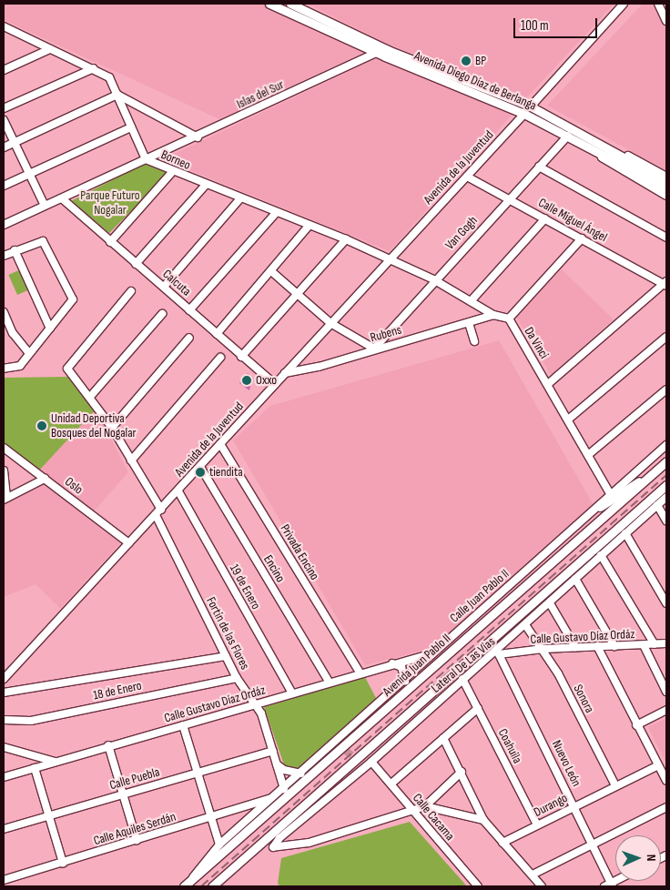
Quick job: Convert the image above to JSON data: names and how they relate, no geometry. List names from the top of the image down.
{
  "streets": {
    "main road": ["Avenida Diego Díaz de Berlanga", "Avenida Juan Pablo II"],
    "street": [
      "Islas del Sur",
      "Borneo",
      "Avenida de la Juventud",
      "Calle Miguel Ángel",
      "Van Gogh",
      "Calcuta",
      "Rubens",
      "Da Vinci",
      "Oslo",
      "Privada Encino",
      "Encino",
      "19 de Enero",
      "Calle Juan Pablo II",
      "Fortín de las Flores",
      "Calle Gustavo Díaz Ordáz",
      "Lateral De Las Vías",
      "18 de Enero",
      "Sonora",
      "Coahuila",
      "Nuevo León",
      "Calle Puebla",
      "Durango",
      "Calle Cacama",
      "Calle Aquiles Serdán"
    ]
  },
  "crossings": [
    ["Avenida Diego Díaz de Berlanga", "Islas del Sur"],
    ["Avenida Diego Díaz de Berlanga", "Avenida de la Juventud"],
    ["Avenida Diego Díaz de Berlanga", "Van Gogh"],
    ["Islas del Sur", "Borneo"],
    ["Islas del Sur", "Calcuta"],
    ["Borneo", "Avenida de la Juventud"],
    ["Borneo", "Da Vinci"],
    ["Avenida de la Juventud", "Calle Miguel Ángel"],
    ["Avenida de la Juventud", "Calcuta"],
    ["Avenida de la Juventud", "Rubens"],
    ["Avenida de la Juventud", "Da Vinci"],
    ["Avenida de la Juventud", "Oslo"],
    ["Avenida de la Juventud", "Privada Encino"],
    ["Avenida de la Juventud", "Encino"],
    ["Avenida de la Juventud", "19 de Enero"],
    ["Avenida de la Juventud", "Fortín de las Flores"],
    ["Calle Miguel Ángel", "Van Gogh"],
    ["Van Gogh", "Rubens"],
    ["Van Gogh", "Da Vinci"],
    ["Rubens", "Da Vinci"],
    ["Da Vinci", "Calle Juan Pablo II"],
    ["Privada Encino", "Calle Gustavo Díaz Ordáz"],
    ["Encino", "Calle Gustavo Díaz Ordáz"],
    ["19 de Enero", "Calle Gustavo Díaz Ordáz"],
    ["Calle Juan Pablo II", "Fortín de las Flores"],
    ["Calle Juan Pablo II", "Calle Gustavo Díaz Ordáz"],
    ["Calle Juan Pablo II", "Avenida Juan Pablo II"],
    ["Calle Juan Pablo II", "Calle Aquiles Serdán"],
    ["Fortín de las Flores", "Calle Gustavo Díaz Ordáz"],
    ["Fortín de las Flores", "18 de Enero"],
    ["Fortín de las Flores", "Calle Puebla"],
    ["Calle Gustavo Díaz Ordáz", "Lateral De Las Vías"],
    ["Calle Gustavo Díaz Ordáz", "Sonora"],
    ["Calle Gustavo Díaz Ordáz", "Nuevo León"],
    ["Lateral De Las Vías", "Sonora"],
    ["Lateral De Las Vías", "Coahuila"],
    ["Lateral De Las Vías", "Nuevo León"],
    ["Lateral De Las Vías", "Calle Cacama"],
    ["Sonora", "Durango"],
    ["Coahuila", "Durango"],
    ["Nuevo León", "Durango"]
  ],
  "parks": ["Parque Futuro Nogalar"],
  "places": [
    "BP",
    "Oxxo",
    "Unidad Deportiva Bosques del Nogalar",
    "tiendita"
  ],
  "scale_bar": "100 m",
  "north": "right"
}
